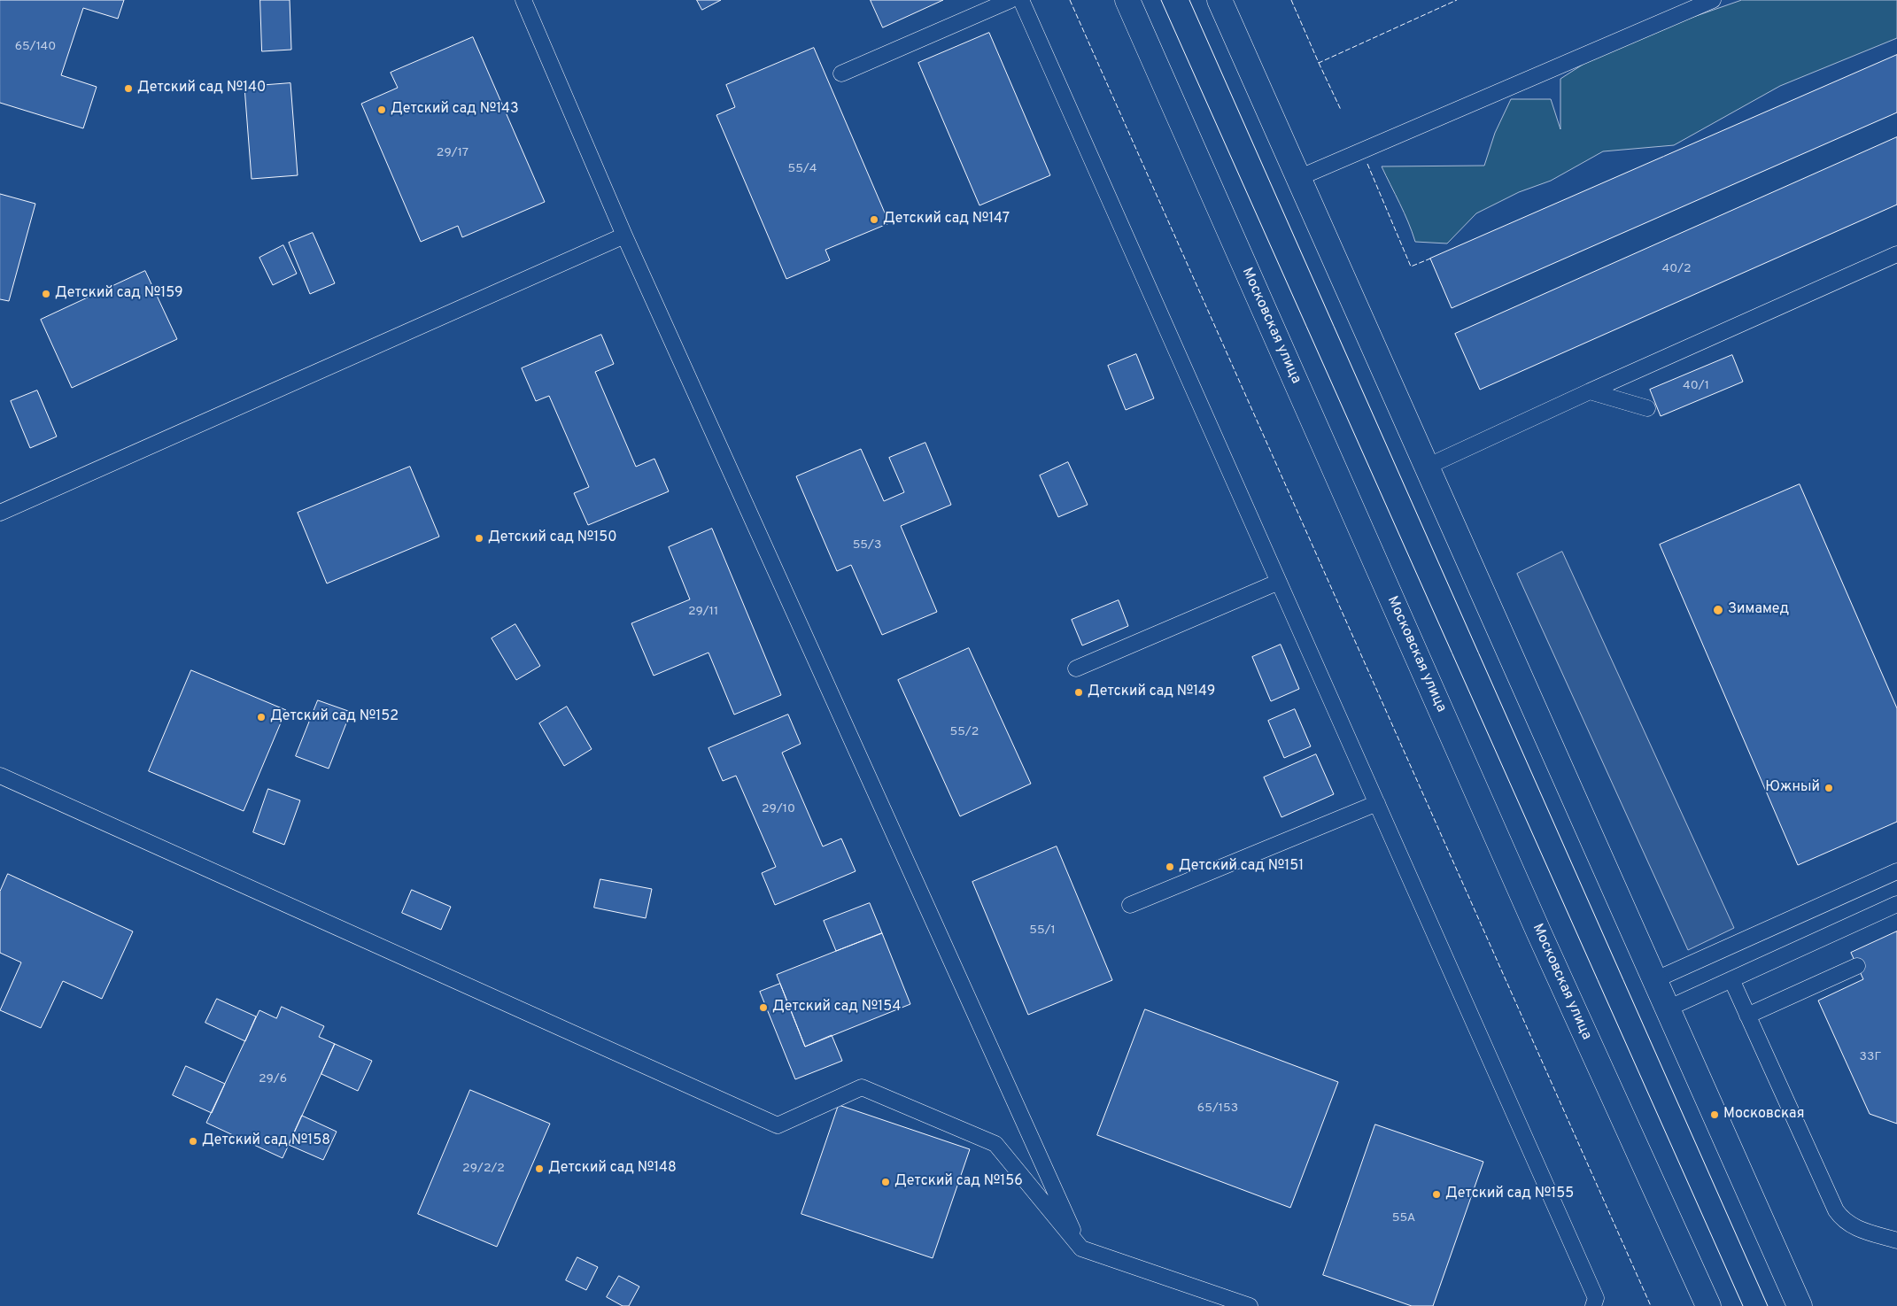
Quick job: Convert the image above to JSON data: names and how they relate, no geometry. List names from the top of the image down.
{
  "streets": {
    "street": ["Московская улица"]
  },
  "places": [
    "Детский сад №140",
    "Детский сад №143",
    "Детский сад №147",
    "Детский сад №159",
    "Детский сад №150",
    "Зимамед",
    "Детский сад №149",
    "Детский сад №152",
    "Южный",
    "Детский сад №151",
    "Детский сад №154",
    "Московская",
    "Детский сад №158",
    "Детский сад №148",
    "Детский сад №156",
    "Детский сад №155"
  ],
  "house_numbers": [
    "65/140",
    "29/17",
    "55/4",
    "40/2",
    "40/1",
    "55/3",
    "29/11",
    "55/2",
    "29/10",
    "55/1",
    "33Г",
    "29/6",
    "65/153",
    "29/2/2",
    "55А"
  ]
}
